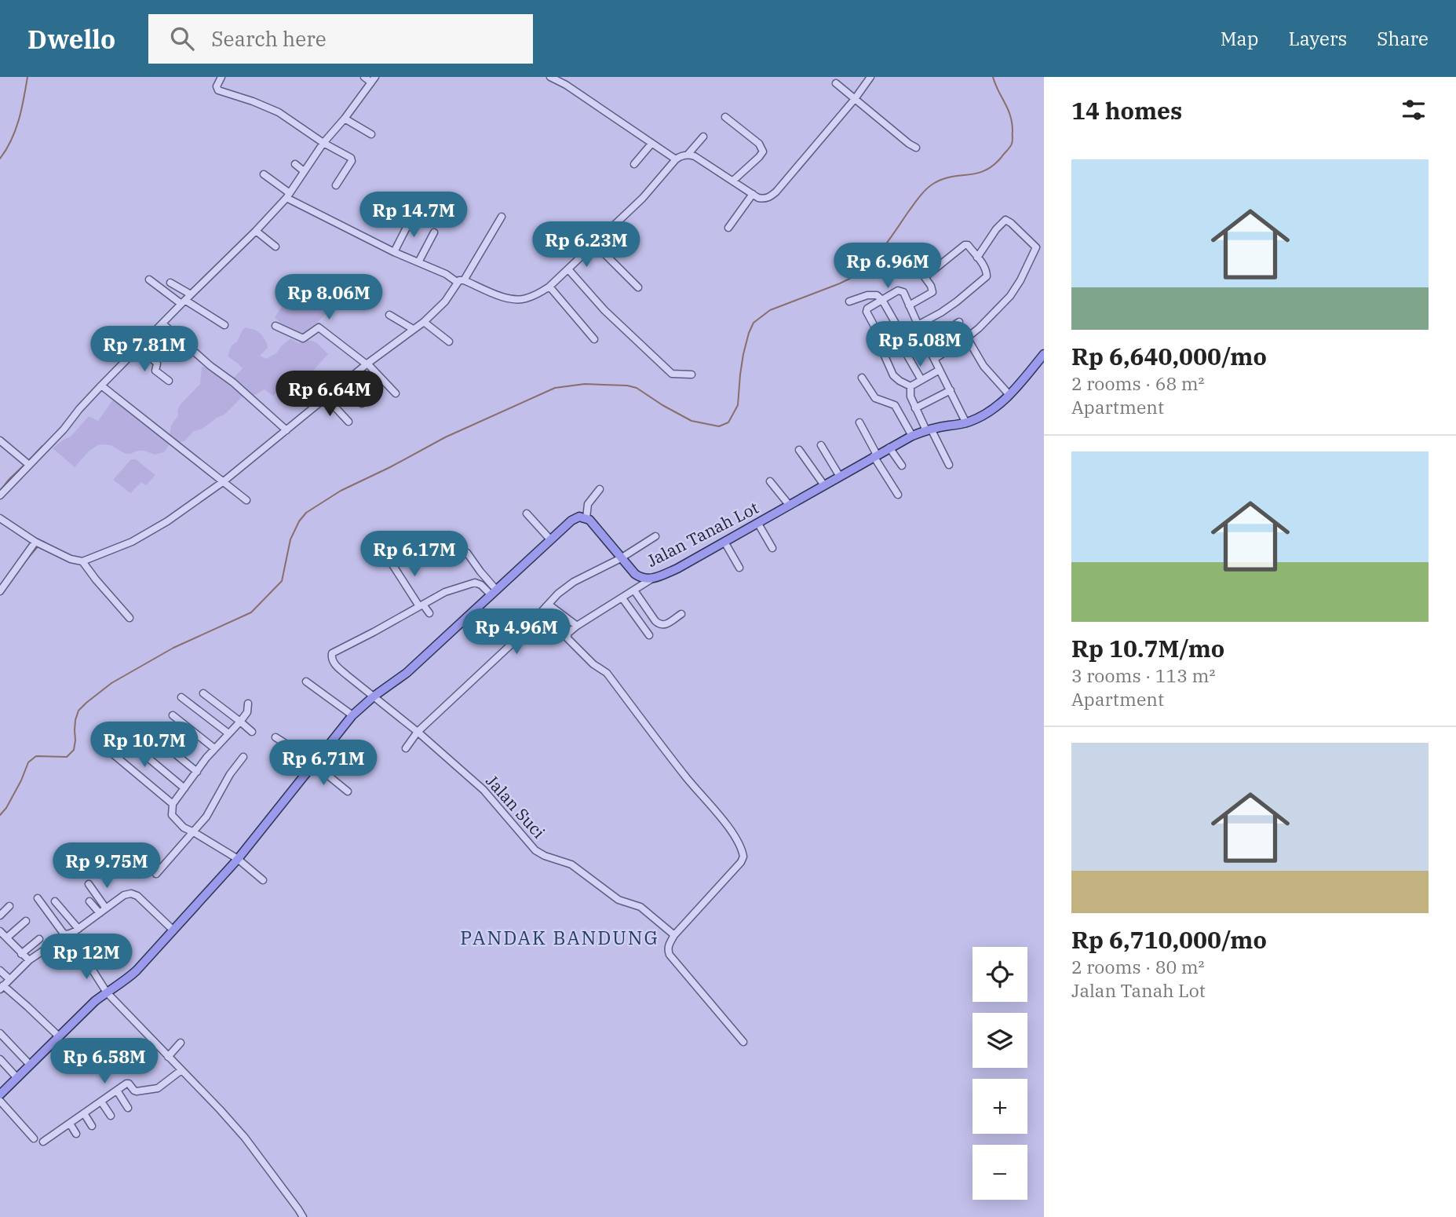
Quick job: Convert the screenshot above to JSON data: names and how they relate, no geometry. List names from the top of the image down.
{
  "streets": {
    "main road": ["Jalan Tanah Lot"],
    "street": ["Jalan Suci"]
  },
  "districts": ["PANDAK BANDUNG"],
  "page": {
    "header": "Dwello",
    "search": "Search here",
    "nav": ["Map", "Layers", "Share"],
    "heading": "14 homes",
    "list": [
      {
        "name": "Rp 6,640,000/mo",
        "note": "2 rooms · 68 m² · Apartment"
      },
      {
        "name": "Rp 10.7M/mo",
        "note": "3 rooms · 113 m² · Apartment"
      },
      {
        "name": "Rp 6,710,000/mo",
        "note": "2 rooms · 80 m² · Jalan Tanah Lot"
      }
    ],
    "price": [
      "Rp 14.7M",
      "Rp 6.23M",
      "Rp 6.96M",
      "Rp 8.06M",
      "Rp 5.08M",
      "Rp 7.81M",
      "Rp 6.64M",
      "Rp 6.17M",
      "Rp 4.96M",
      "Rp 10.7M",
      "Rp 6.71M",
      "Rp 9.75M",
      "Rp 12M",
      "Rp 6.58M"
    ],
    "map_buttons": ["+", "−"]
  }
}
